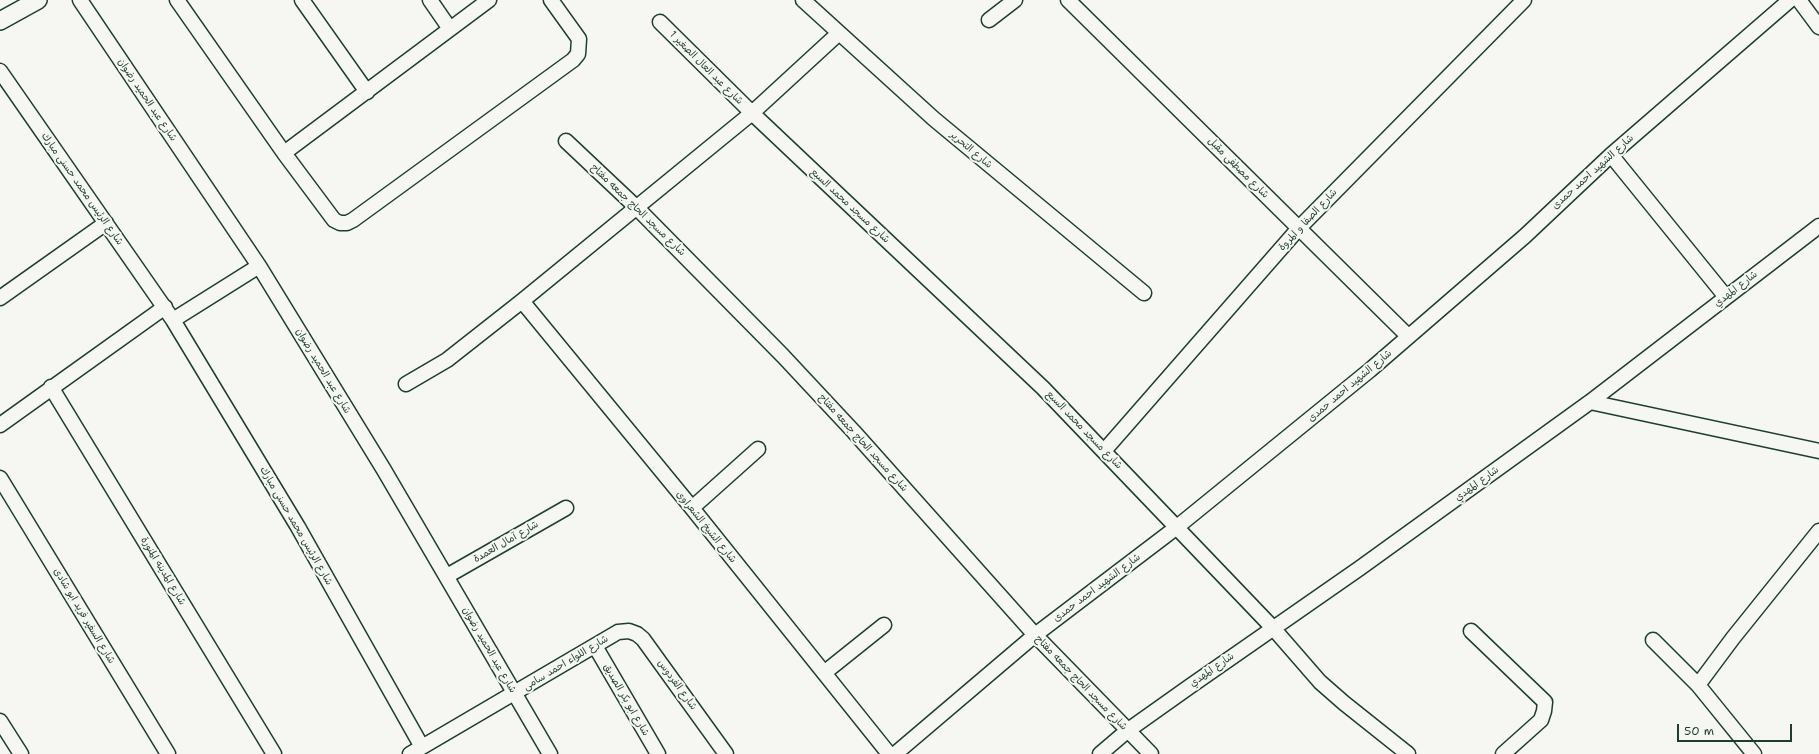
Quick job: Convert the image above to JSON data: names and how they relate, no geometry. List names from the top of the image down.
{
  "streets": {
    "street": [
      "شارع عبد العال الصغير 1",
      "شارع عبد الحميد رضوان",
      "شارع التحرير",
      "شارع مصطفى مقبل",
      "شارع الشهيد احمد حمدى",
      "شارع الرئيس محمد حسنى مبارك",
      "شارع مسجد محمد السبع",
      "شارع مسجد الحاج جمعه مفتاح",
      "شارع الصفا و المروة",
      "شارع المهدي",
      "شارع الشيخ الشعراوى",
      "شارع آمال العمدة",
      "شارع المدينه المنورة",
      "شارع السفير فريد ابو شادى",
      "شارع اللواء احمد سامى",
      "شارع الفردوس",
      "شارع ابو بكر الصديق"
    ]
  },
  "crossings": [
    ["شارع عبد العال الصغير 1", "شارع مسجد محمد السبع"],
    ["شارع عبد الحميد رضوان", "شارع آمال العمدة"],
    ["شارع عبد الحميد رضوان", "شارع اللواء احمد سامى"],
    ["شارع مصطفى مقبل", "شارع الشهيد احمد حمدى"],
    ["شارع مصطفى مقبل", "شارع الصفا و المروة"],
    ["شارع الشهيد احمد حمدى", "شارع مسجد محمد السبع"],
    ["شارع الشهيد احمد حمدى", "شارع مسجد الحاج جمعه مفتاح"],
    ["شارع الرئيس محمد حسنى مبارك", "شارع اللواء احمد سامى"],
    ["شارع مسجد محمد السبع", "شارع الصفا و المروة"],
    ["شارع مسجد محمد السبع", "شارع المهدي"],
    ["شارع مسجد الحاج جمعه مفتاح", "شارع المهدي"],
    ["شارع اللواء احمد سامى", "شارع الفردوس"],
    ["شارع اللواء احمد سامى", "شارع ابو بكر الصديق"]
  ],
  "scale_bar": "50 m"
}
